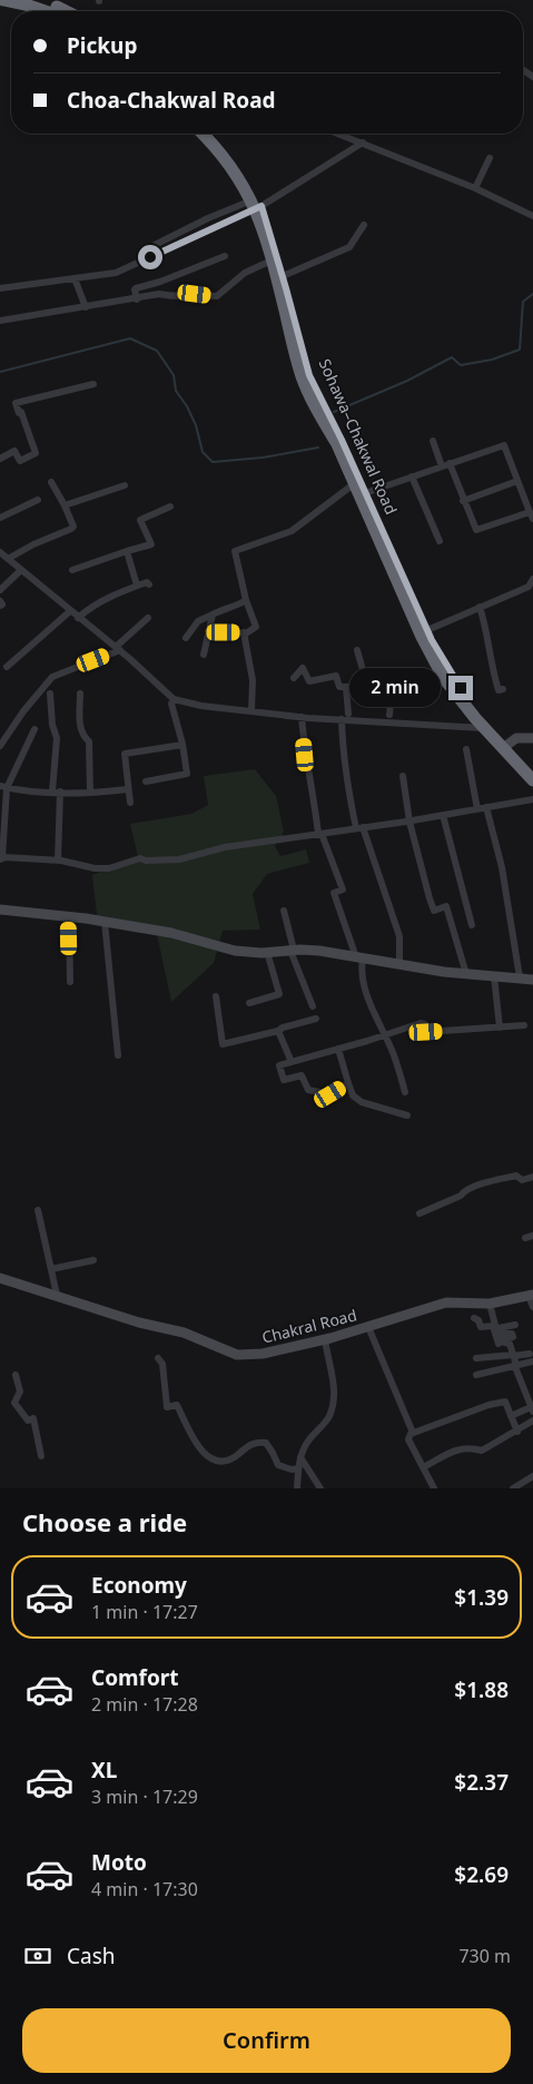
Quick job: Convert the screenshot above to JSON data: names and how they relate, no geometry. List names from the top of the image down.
{
  "streets": {
    "highway": ["Sohawa–Chakwal Road"],
    "street": ["Chakral Road"]
  },
  "page": {
    "banner": ["Pickup", "Choa-Chakwal Road"],
    "bubble": "2 min",
    "heading": "Choose a ride",
    "list": [
      {
        "name": "Economy",
        "note": "1 min · 17:27",
        "value": "$1.39"
      },
      {
        "name": "Comfort",
        "note": "2 min · 17:28",
        "value": "$1.88"
      },
      {
        "name": "XL",
        "note": "3 min · 17:29",
        "value": "$2.37"
      },
      {
        "name": "Moto",
        "note": "4 min · 17:30",
        "value": "$2.69"
      }
    ],
    "pay": ["Cash", "730 m"],
    "buttons": "Confirm"
  }
}
